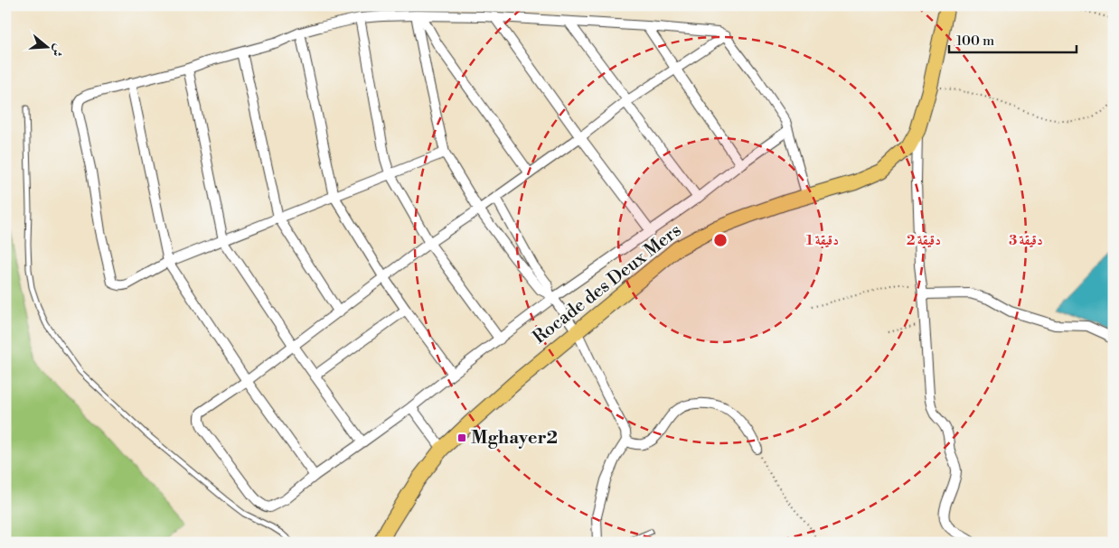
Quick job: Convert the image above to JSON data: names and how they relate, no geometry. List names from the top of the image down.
{
  "streets": {
    "highway": ["Rocade des Deux Mers"]
  },
  "places": {
    "transit": ["Mghayer2"]
  },
  "scale_bar": "100 m",
  "north": "right",
  "rings": ["1 دقيقة", "2 دقيقة", "3 دقيقة"]
}
